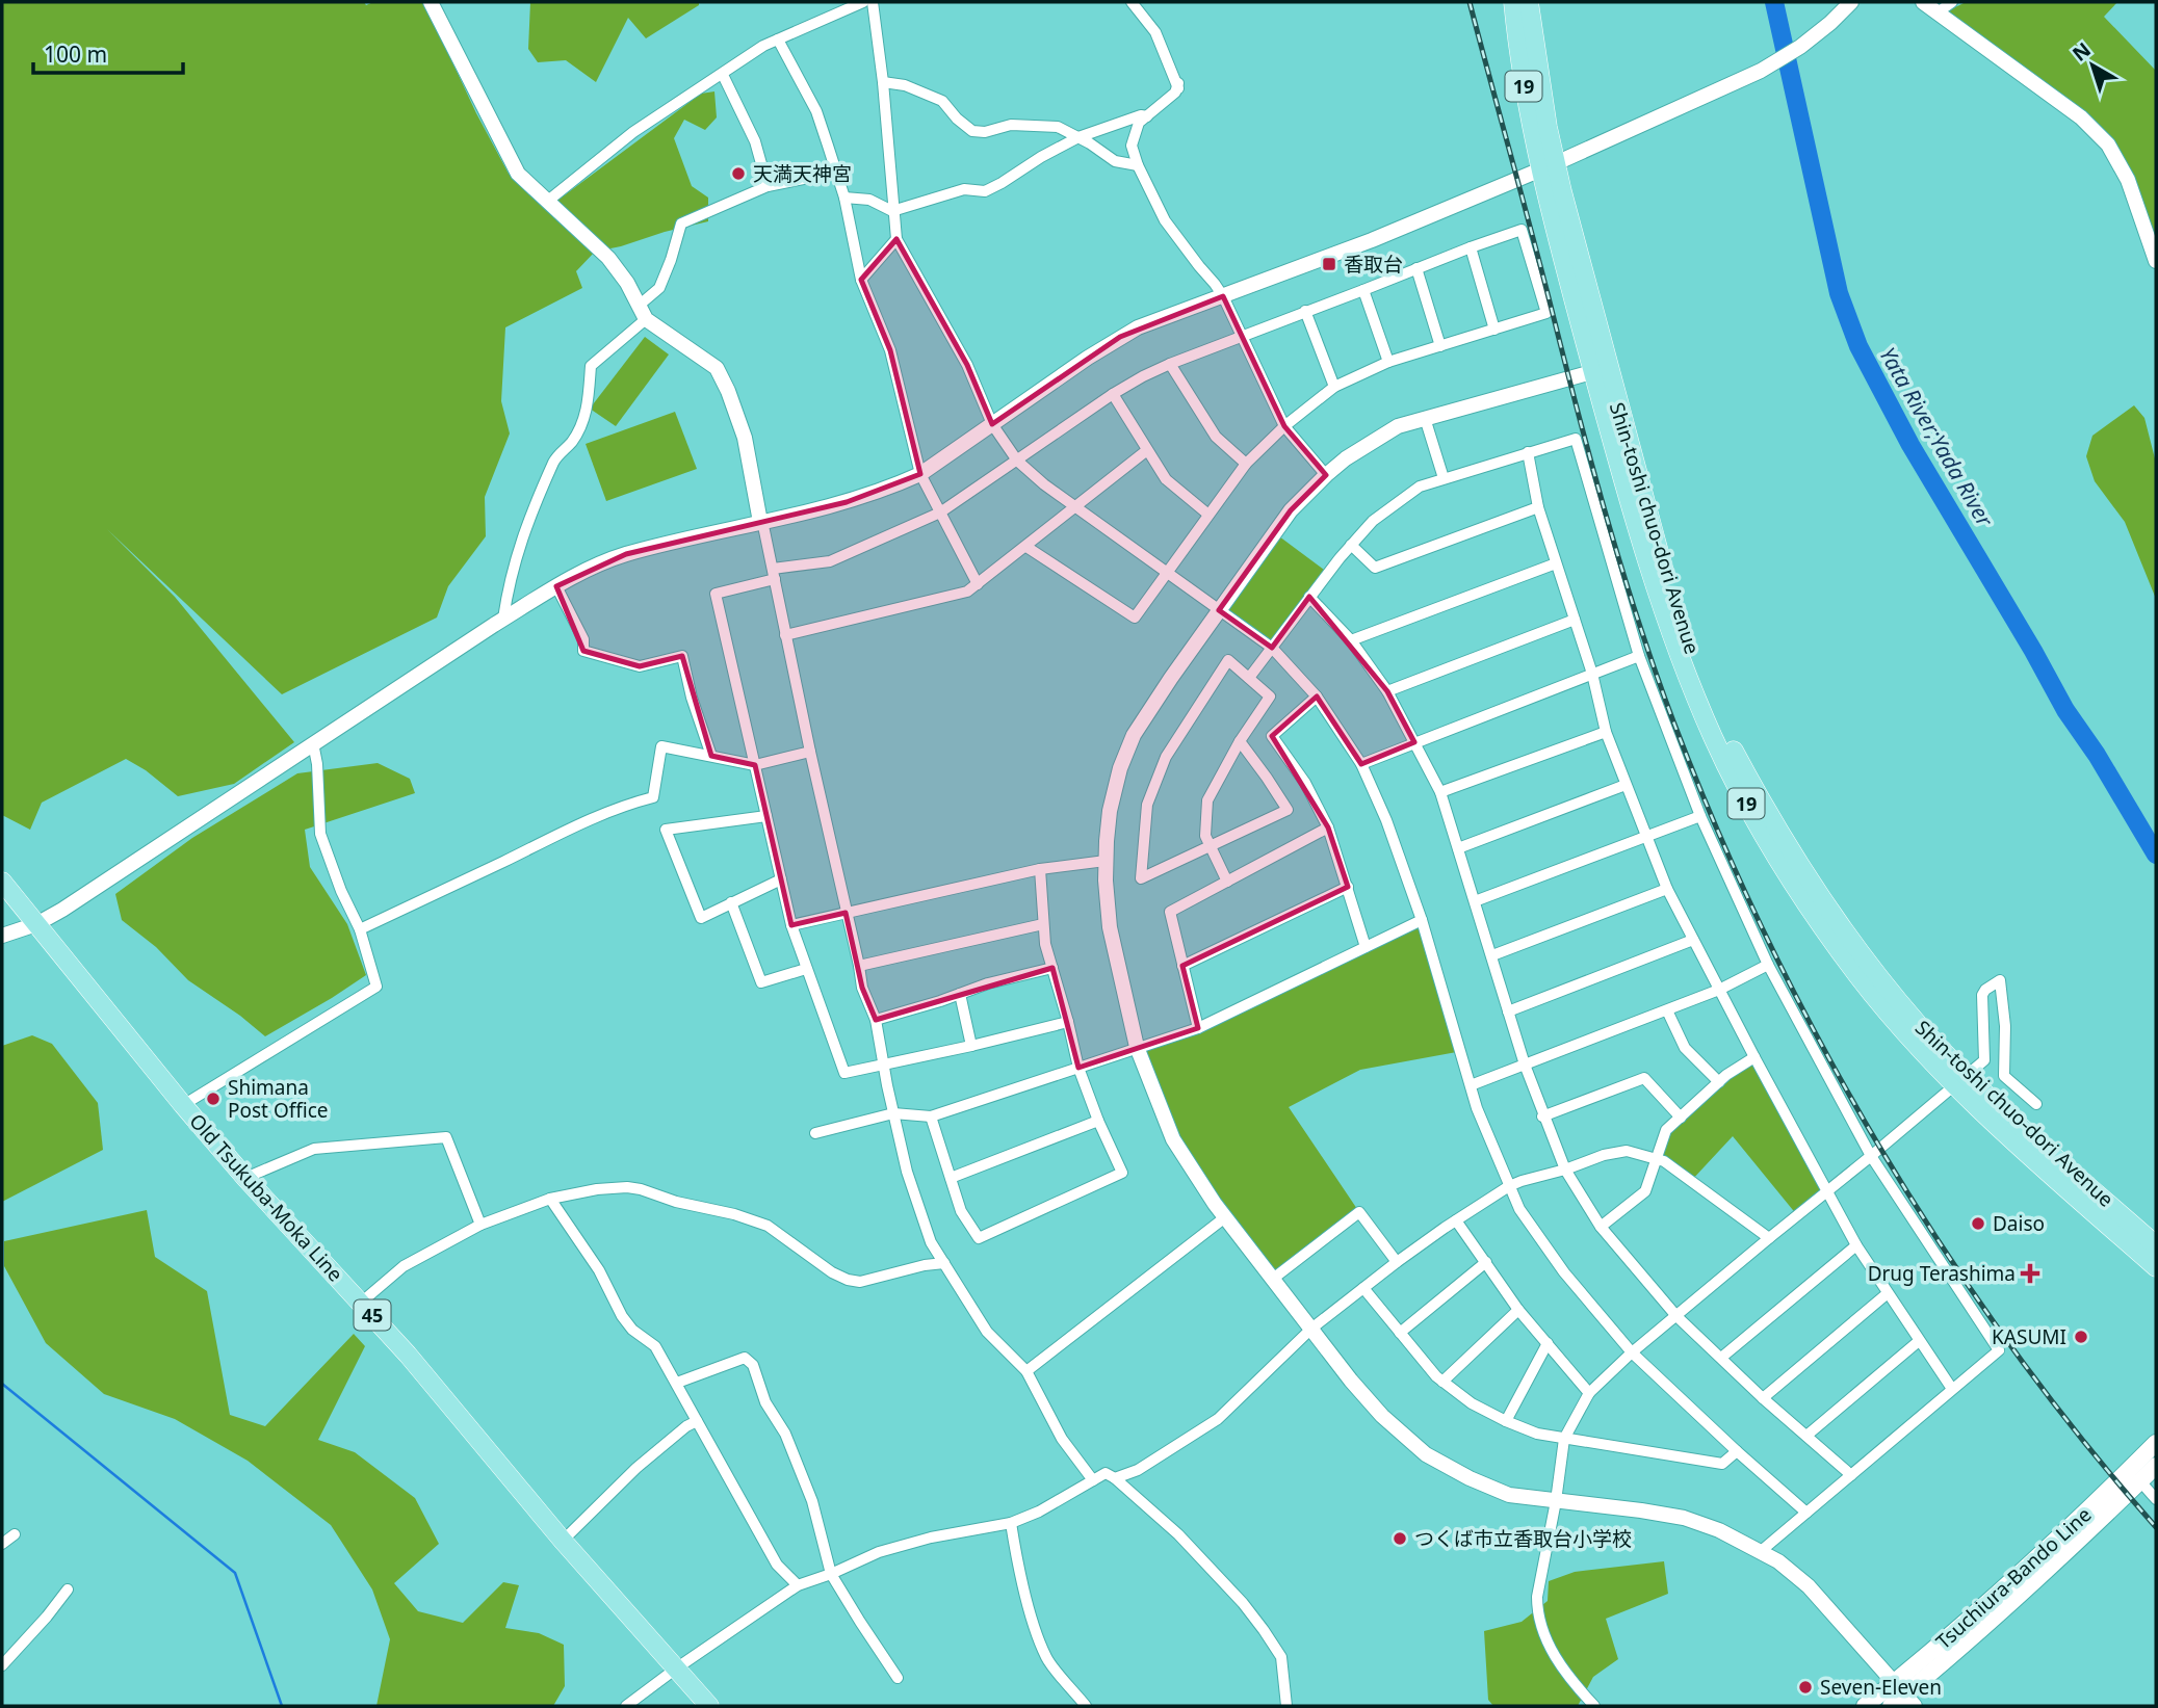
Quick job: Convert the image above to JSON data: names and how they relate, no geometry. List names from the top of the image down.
{
  "streets": {
    "main road": [
      "19",
      "Shin-toshi chuo-dori Avenue",
      "Old Tsukuba-Moka Line",
      "45",
      "Tsuchiura-Bando Line"
    ]
  },
  "crossings": [
    ["19", "Shin-toshi chuo-dori Avenue"]
  ],
  "water": ["Yata River;Yada River"],
  "places": {
    "other": [
      "天満天神宮",
      "Shimana Post Office",
      "Daiso",
      "KASUMI",
      "つくば市立香取台小学校",
      "Seven-Eleven"
    ],
    "transit": ["香取台"],
    "health": ["Drug Terashima"]
  },
  "scale_bar": "100 m",
  "north": "top left"
}
